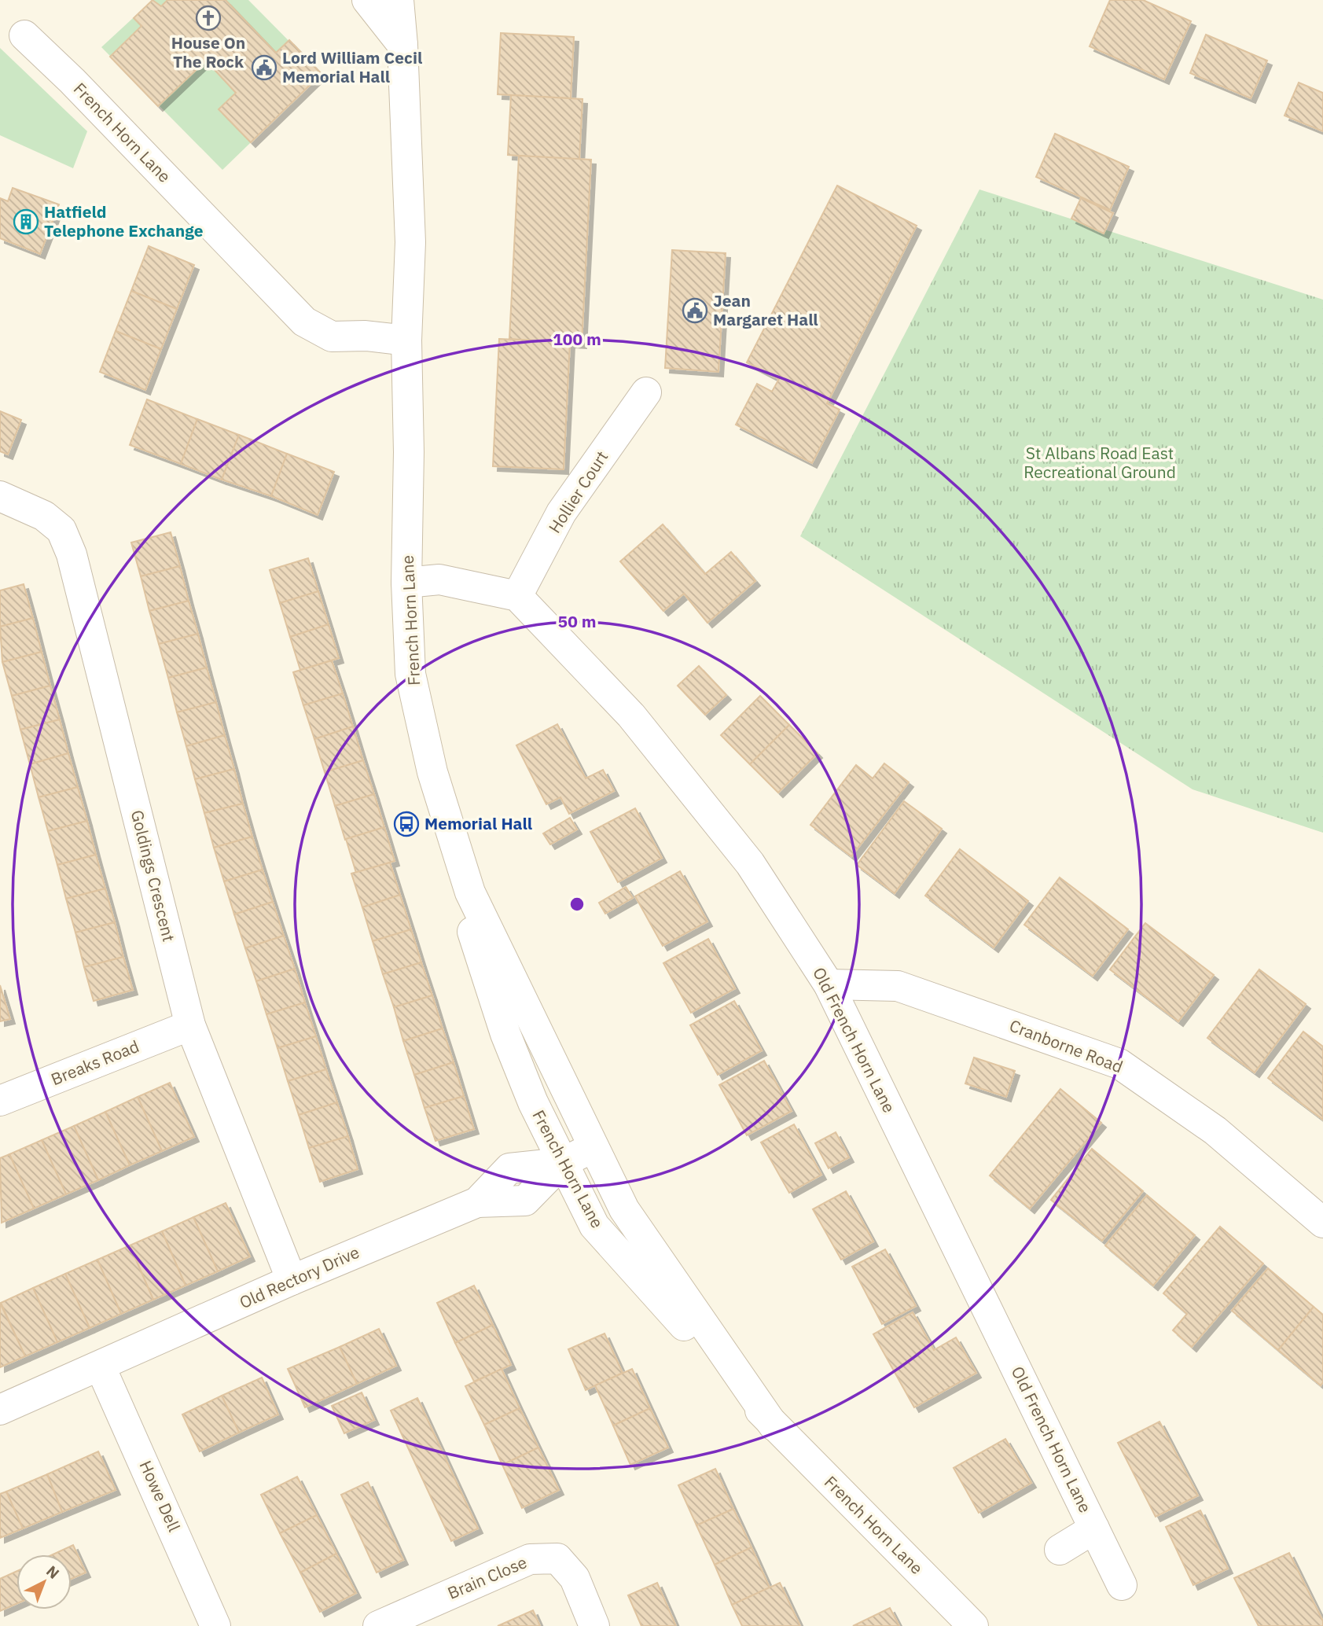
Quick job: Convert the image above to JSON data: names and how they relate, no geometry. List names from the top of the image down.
{
  "streets": {
    "street": [
      "French Horn Lane",
      "Hollier Court",
      "Goldings Crescent",
      "Old French Horn Lane",
      "Cranborne Road",
      "Breaks Road",
      "Old Rectory Drive",
      "Howe Dell",
      "Brain Close"
    ]
  },
  "crossings": [
    ["French Horn Lane", "Old Rectory Drive"],
    ["Hollier Court", "Old French Horn Lane"],
    ["Goldings Crescent", "Breaks Road"],
    ["Goldings Crescent", "Old Rectory Drive"],
    ["Old French Horn Lane", "Cranborne Road"],
    ["Old Rectory Drive", "Howe Dell"]
  ],
  "parks": ["St Albans Road East Recreational Ground"],
  "places": {
    "church": ["House On The Rock"],
    "public building": ["Lord William Cecil Memorial Hall", "Jean Margaret Hall"],
    "building": ["Hatfield Telephone Exchange"],
    "bus stop": ["Memorial Hall"]
  },
  "north": "top right",
  "rings": ["100 m", "50 m"]
}
